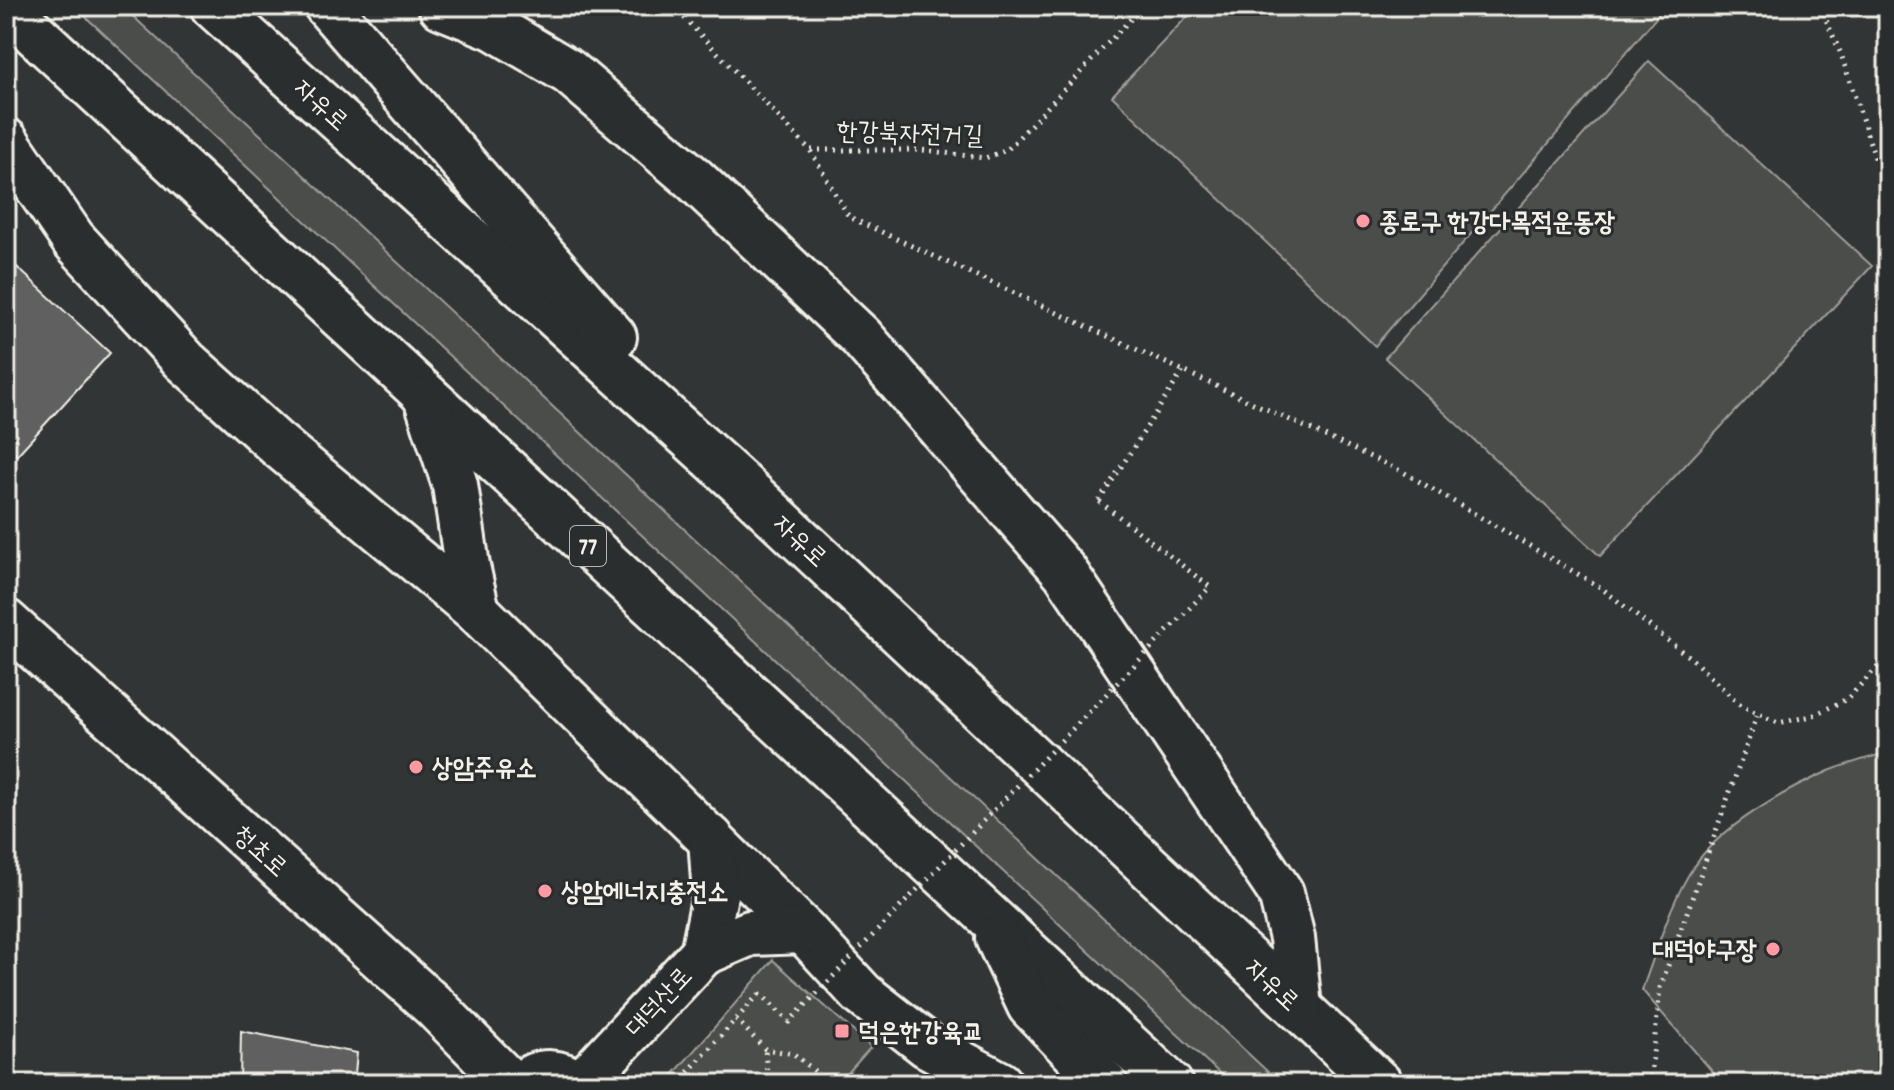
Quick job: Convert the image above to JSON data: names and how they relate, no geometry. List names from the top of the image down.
{
  "streets": {
    "main road": [
      "자유로",
      "77",
      "청초로",
      "대덕산로"
    ],
    "path": ["한강북자전거길"]
  },
  "places": {
    "other": [
      "종로구 한강다목적운동장",
      "상암주유소",
      "상암에너지충전소",
      "대덕야구장"
    ],
    "transit": ["덕은한강육교"]
  }
}
